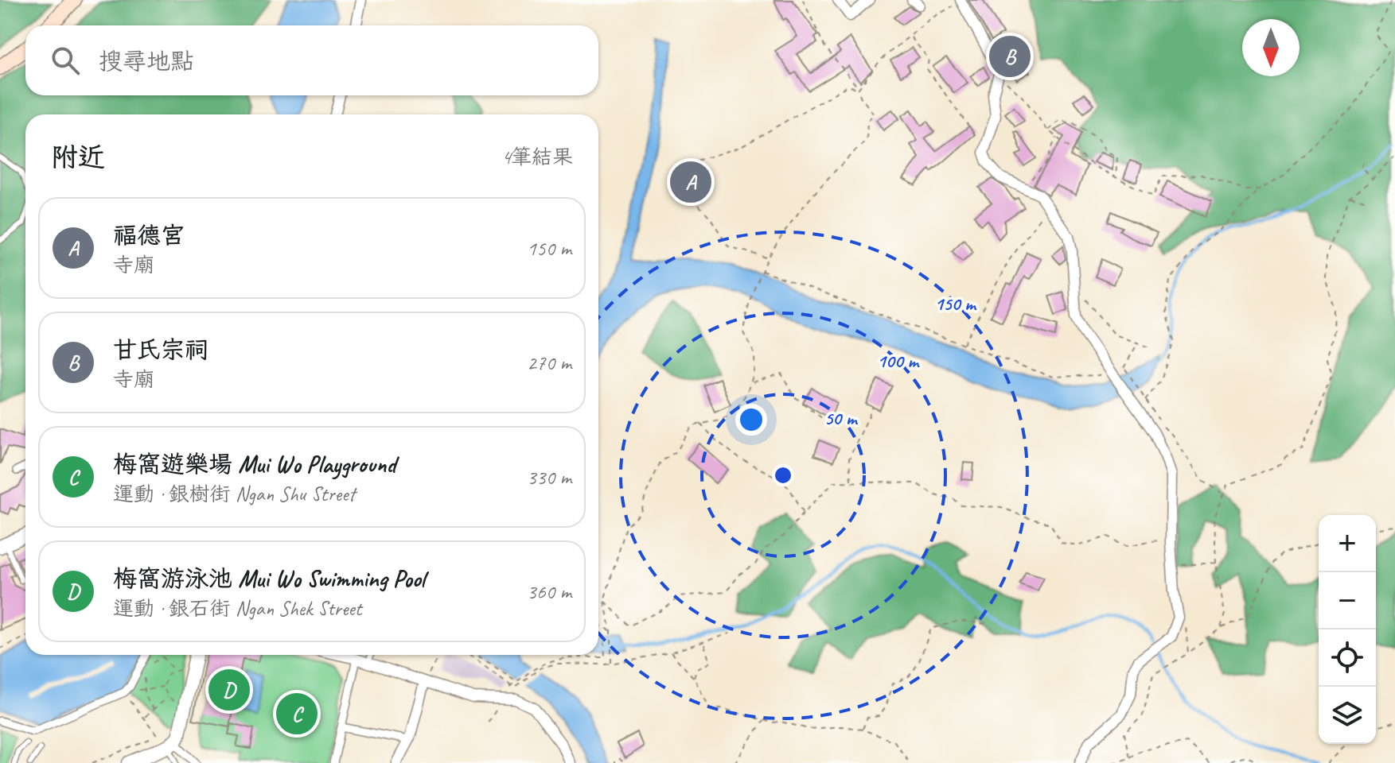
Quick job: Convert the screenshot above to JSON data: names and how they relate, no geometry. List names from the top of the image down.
{
  "north": "bottom",
  "page": {
    "search": "搜尋地點",
    "pins": [
      "B",
      "A",
      "D",
      "C"
    ],
    "heading": ["附近", "4筆結果"],
    "list": [
      {
        "mark": "A",
        "name": "福德宮",
        "note": "寺廟",
        "value": "150 m"
      },
      {
        "mark": "B",
        "name": "甘氏宗祠",
        "note": "寺廟",
        "value": "270 m"
      },
      {
        "mark": "C",
        "name": "梅窩遊樂場 Mui Wo Playground",
        "note": "運動 · 銀樹街 Ngan Shu Street",
        "value": "330 m"
      },
      {
        "mark": "D",
        "name": "梅窩游泳池 Mui Wo Swimming Pool",
        "note": "運動 · 銀石街 Ngan Shek Street",
        "value": "360 m"
      }
    ],
    "map_buttons": ["+", "−"]
  },
  "rings": ["150 m", "100 m", "50 m"]
}
